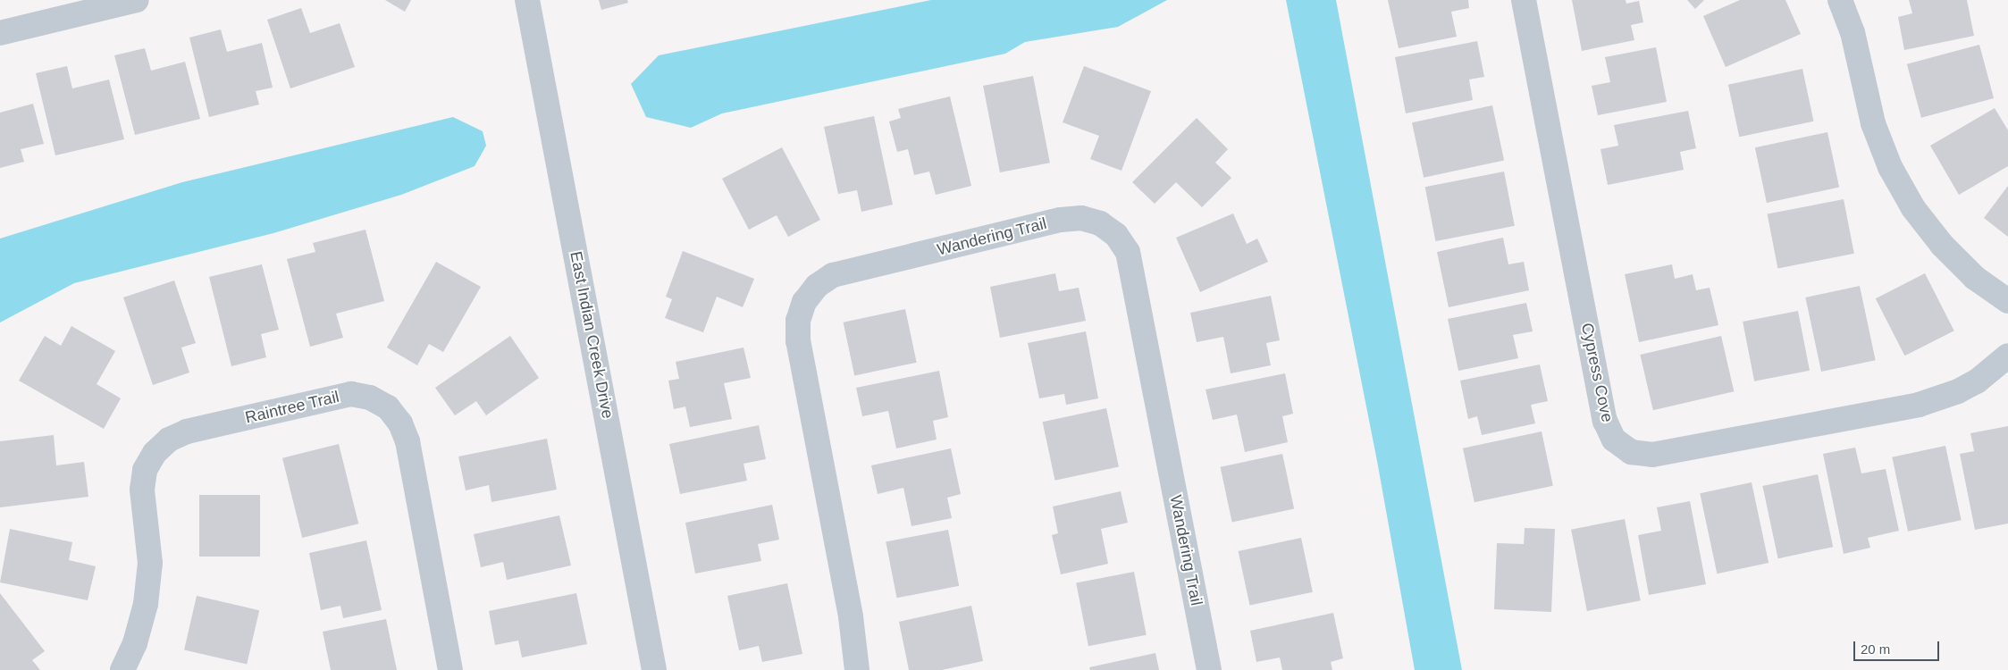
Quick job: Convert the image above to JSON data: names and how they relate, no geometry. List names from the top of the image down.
{
  "streets": {
    "street": [
      "Wandering Trail",
      "East Indian Creek Drive",
      "Cypress Cove",
      "Raintree Trail"
    ]
  },
  "scale_bar": "20 m"
}
